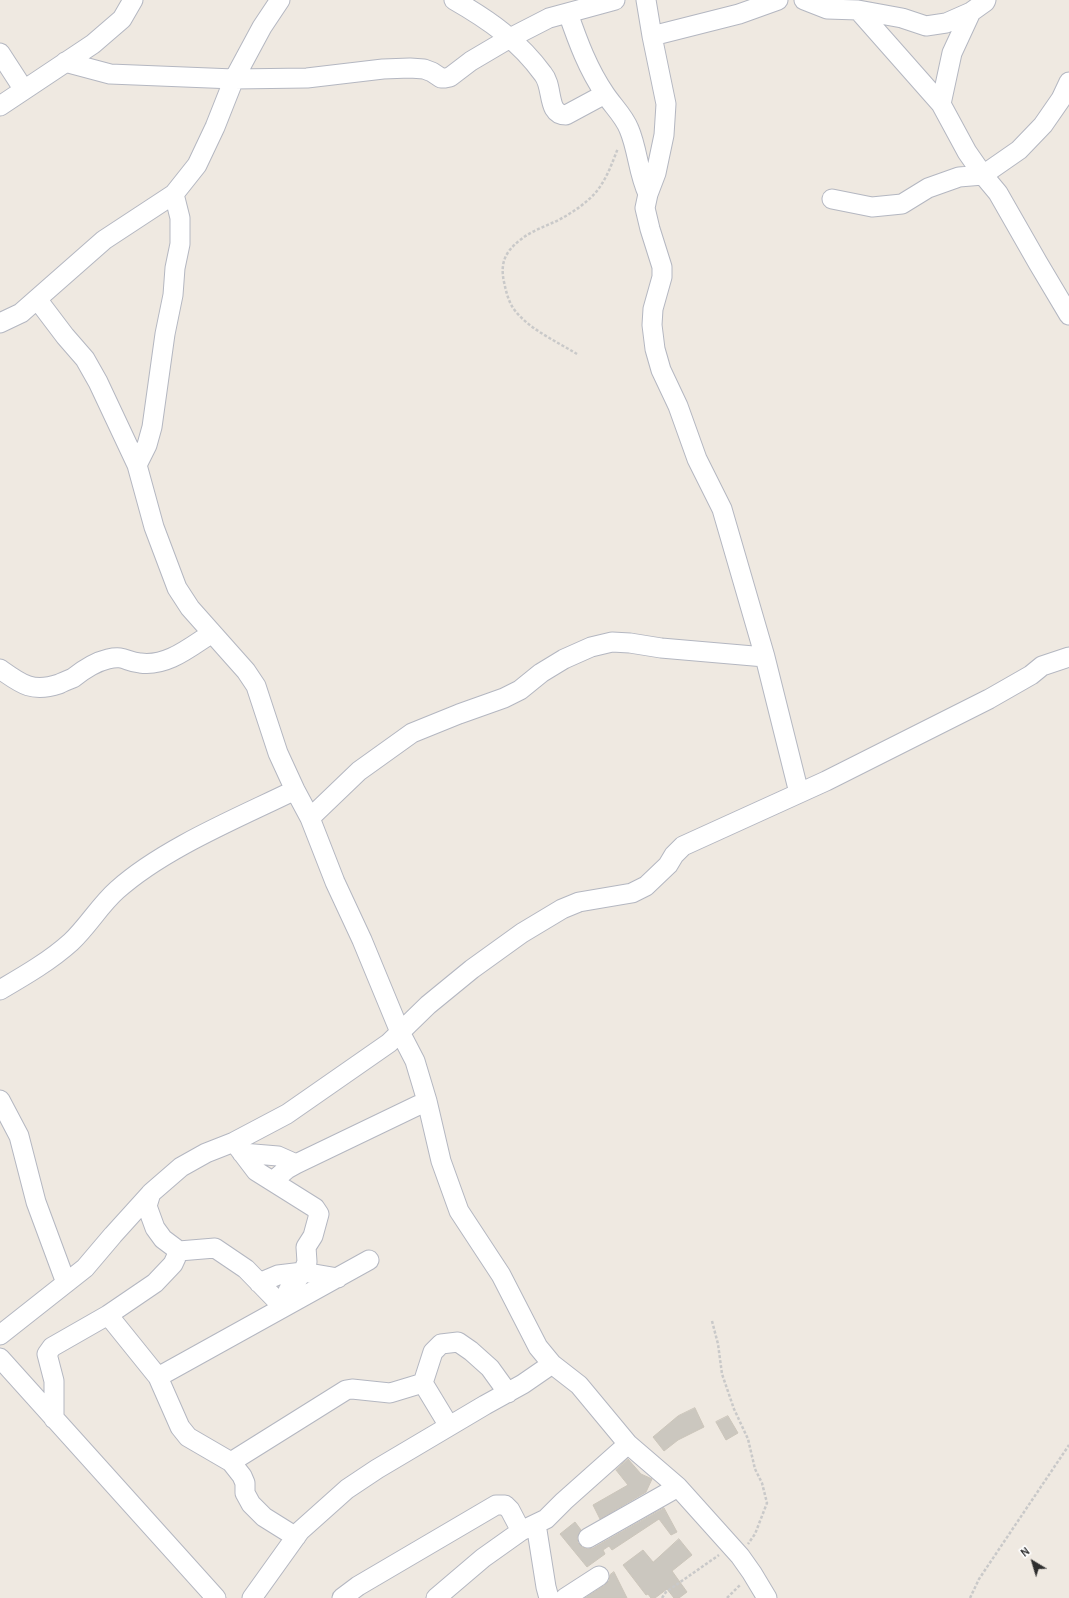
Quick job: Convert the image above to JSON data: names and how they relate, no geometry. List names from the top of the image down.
{
  "north": "top left"
}
